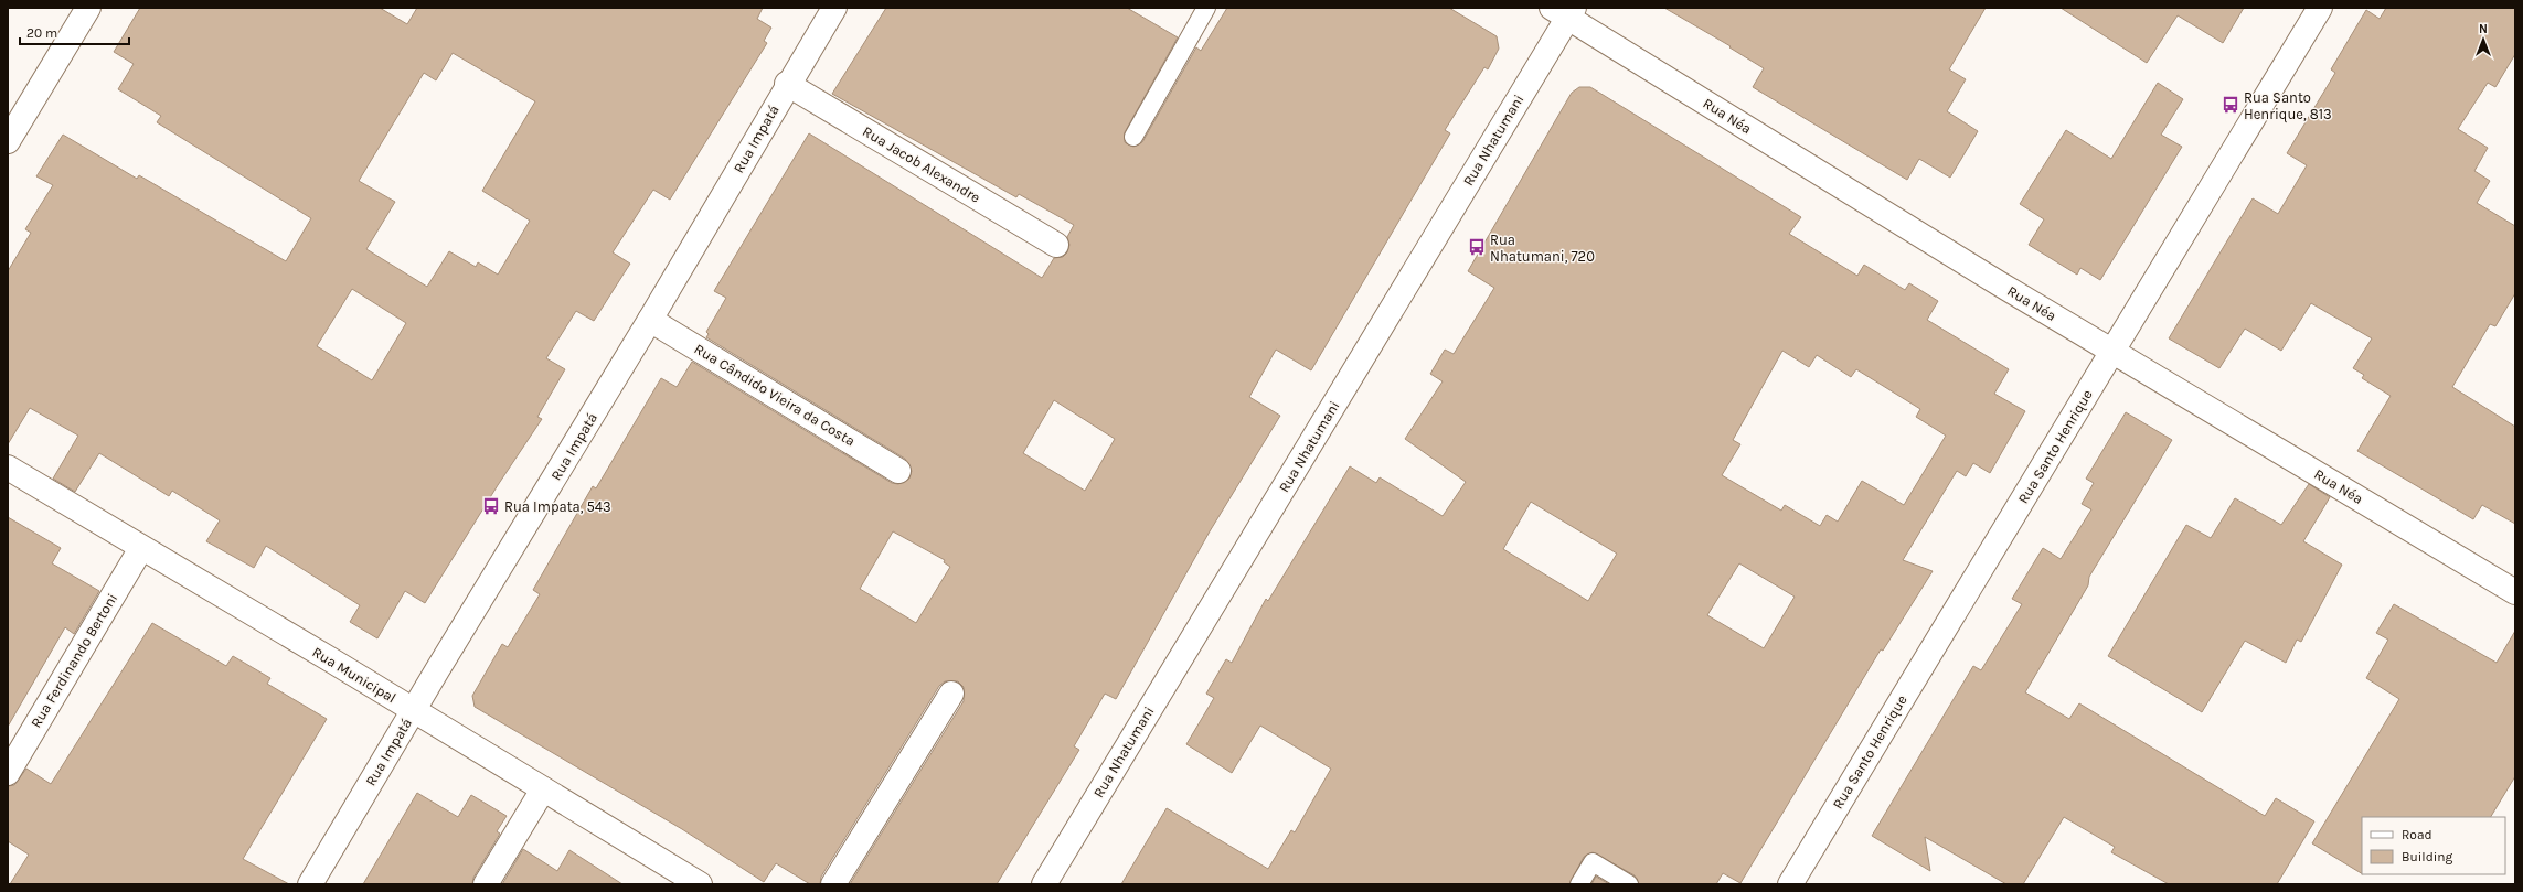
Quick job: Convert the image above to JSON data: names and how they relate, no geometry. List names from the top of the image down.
{
  "streets": {
    "street": [
      "Rua Néa",
      "Rua Impatá",
      "Rua Nhatumani",
      "Rua Jacob Alexandre",
      "Rua Cândido Vieira da Costa",
      "Rua Santo Henrique",
      "Rua Ferdinando Bertoni",
      "Rua Municipal"
    ]
  },
  "crossings": [
    ["Rua Néa", "Rua Nhatumani"],
    ["Rua Néa", "Rua Santo Henrique"],
    ["Rua Impatá", "Rua Jacob Alexandre"],
    ["Rua Impatá", "Rua Cândido Vieira da Costa"],
    ["Rua Impatá", "Rua Municipal"],
    ["Rua Ferdinando Bertoni", "Rua Municipal"]
  ],
  "places": {
    "bus stop": ["Rua Santo Henrique, 813", "Rua Nhatumani, 720", "Rua Impata, 543"]
  },
  "legend": ["Road", "Building"],
  "scale_bar": "20 m",
  "north": "top"
}
